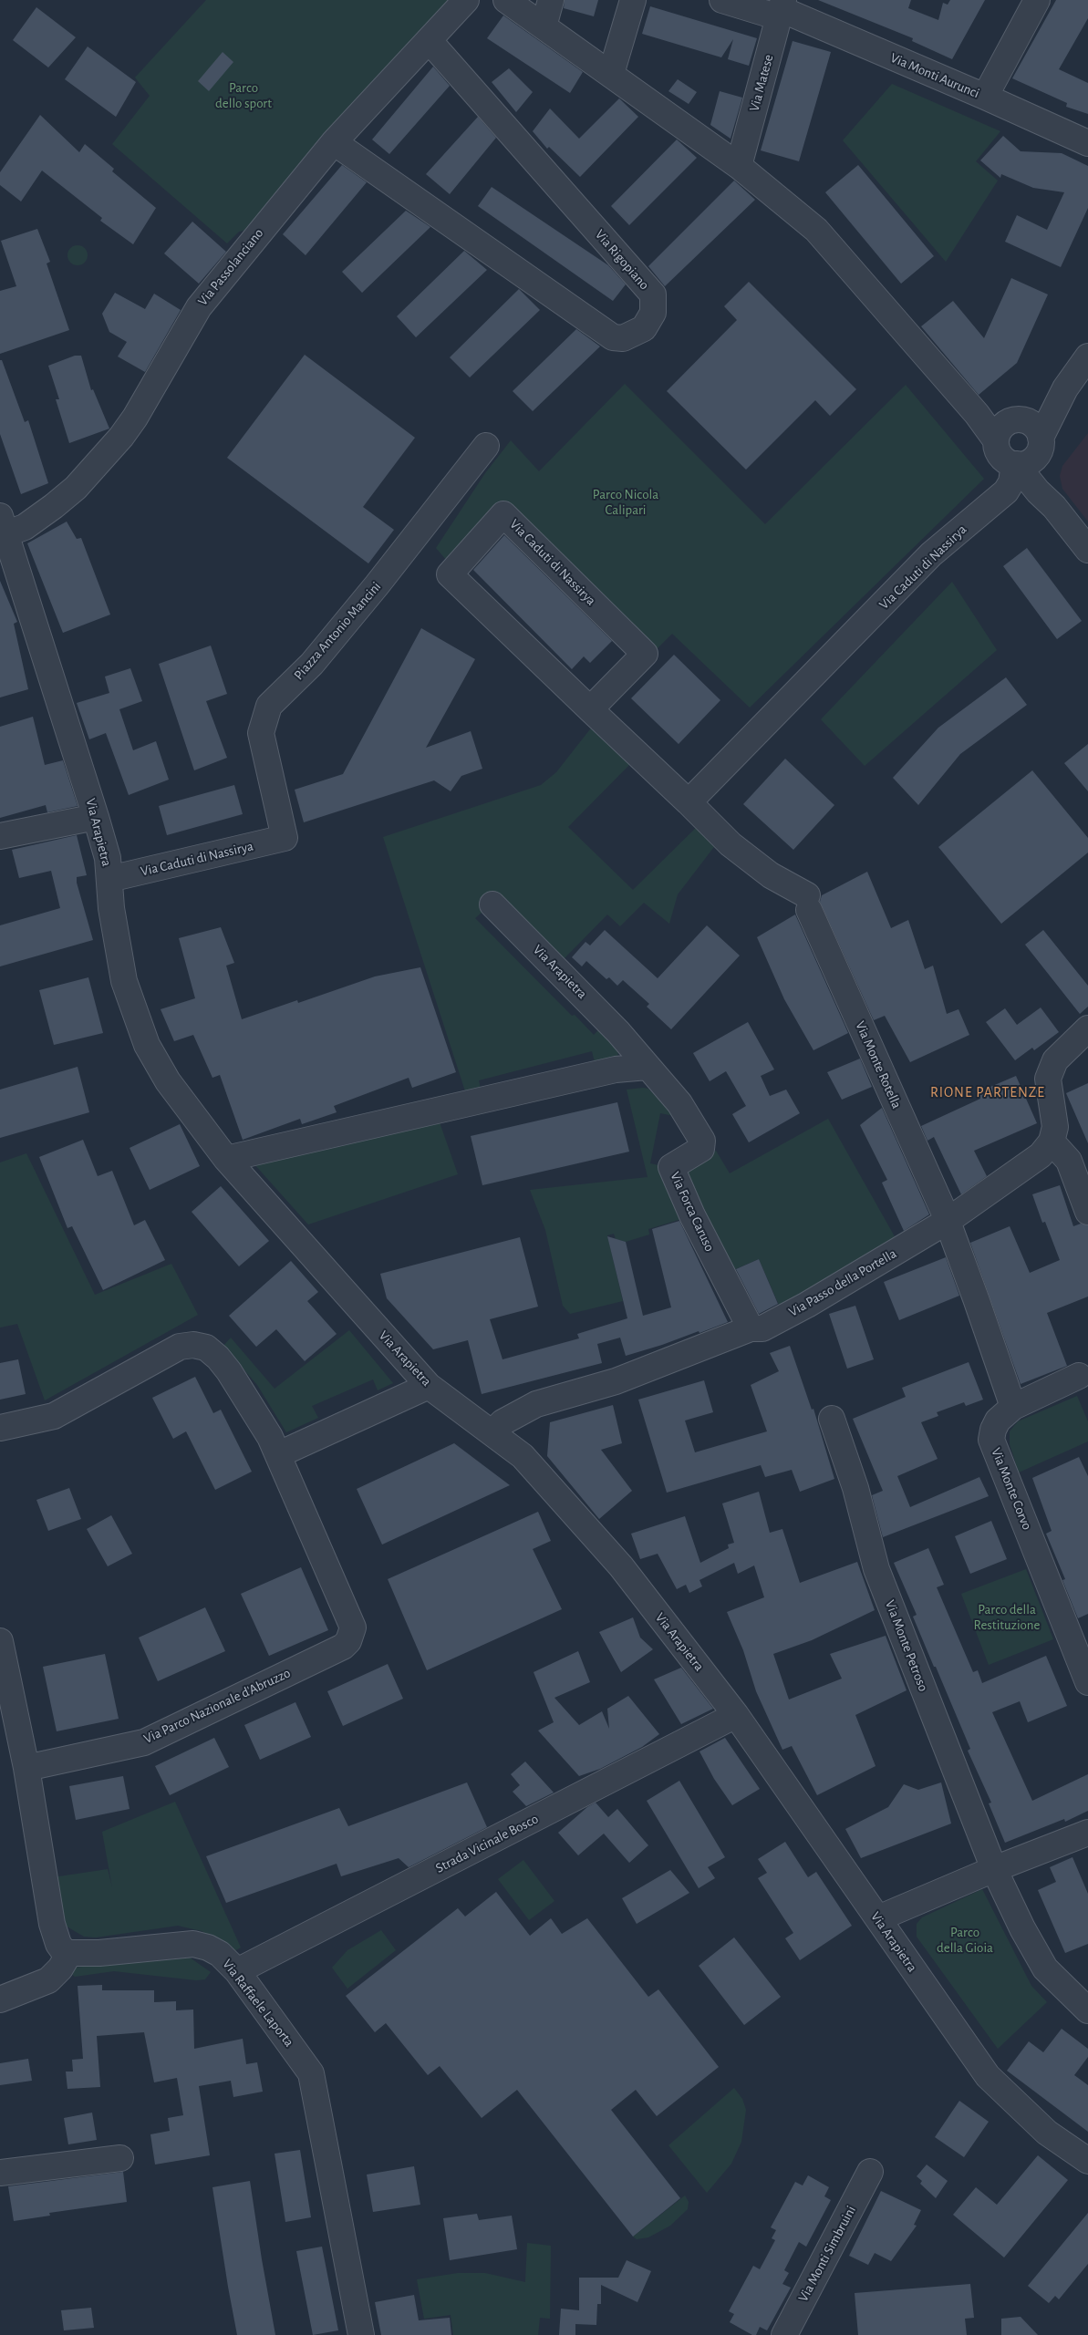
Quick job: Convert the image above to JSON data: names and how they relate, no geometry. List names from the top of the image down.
{
  "streets": {
    "street": [
      "Via Monti Aurunci",
      "Via Matese",
      "Via Rigopiano",
      "Via Passolanciano",
      "Via Caduti di Nassirya",
      "Piazza Antonio Mancini",
      "Via Arapietra",
      "Via Monte Rotella",
      "Via Forca Caruso",
      "Via Passo della Portella",
      "Via Monte Corvo",
      "Via Monte Petroso",
      "Via Parco Nazionale d'Abruzzo",
      "Strada Vicinale Bosco",
      "Via Raffaele Laporta",
      "Via Monti Simbruini"
    ]
  },
  "crossings": [
    ["Via Monti Aurunci", "Via Matese"],
    ["Via Rigopiano", "Via Passolanciano"],
    ["Via Passolanciano", "Via Arapietra"],
    ["Via Caduti di Nassirya", "Piazza Antonio Mancini"],
    ["Via Caduti di Nassirya", "Via Arapietra"],
    ["Via Caduti di Nassirya", "Via Monte Rotella"],
    ["Via Arapietra", "Via Forca Caruso"],
    ["Via Arapietra", "Via Passo della Portella"],
    ["Via Arapietra", "Strada Vicinale Bosco"],
    ["Via Monte Rotella", "Via Passo della Portella"],
    ["Via Forca Caruso", "Via Passo della Portella"],
    ["Strada Vicinale Bosco", "Via Raffaele Laporta"]
  ],
  "districts": ["RIONE PARTENZE"],
  "parks": [
    "Parco dello sport",
    "Parco Nicola Calipari",
    "Parco della Restituzione",
    "Parco della Gioia"
  ]
}
